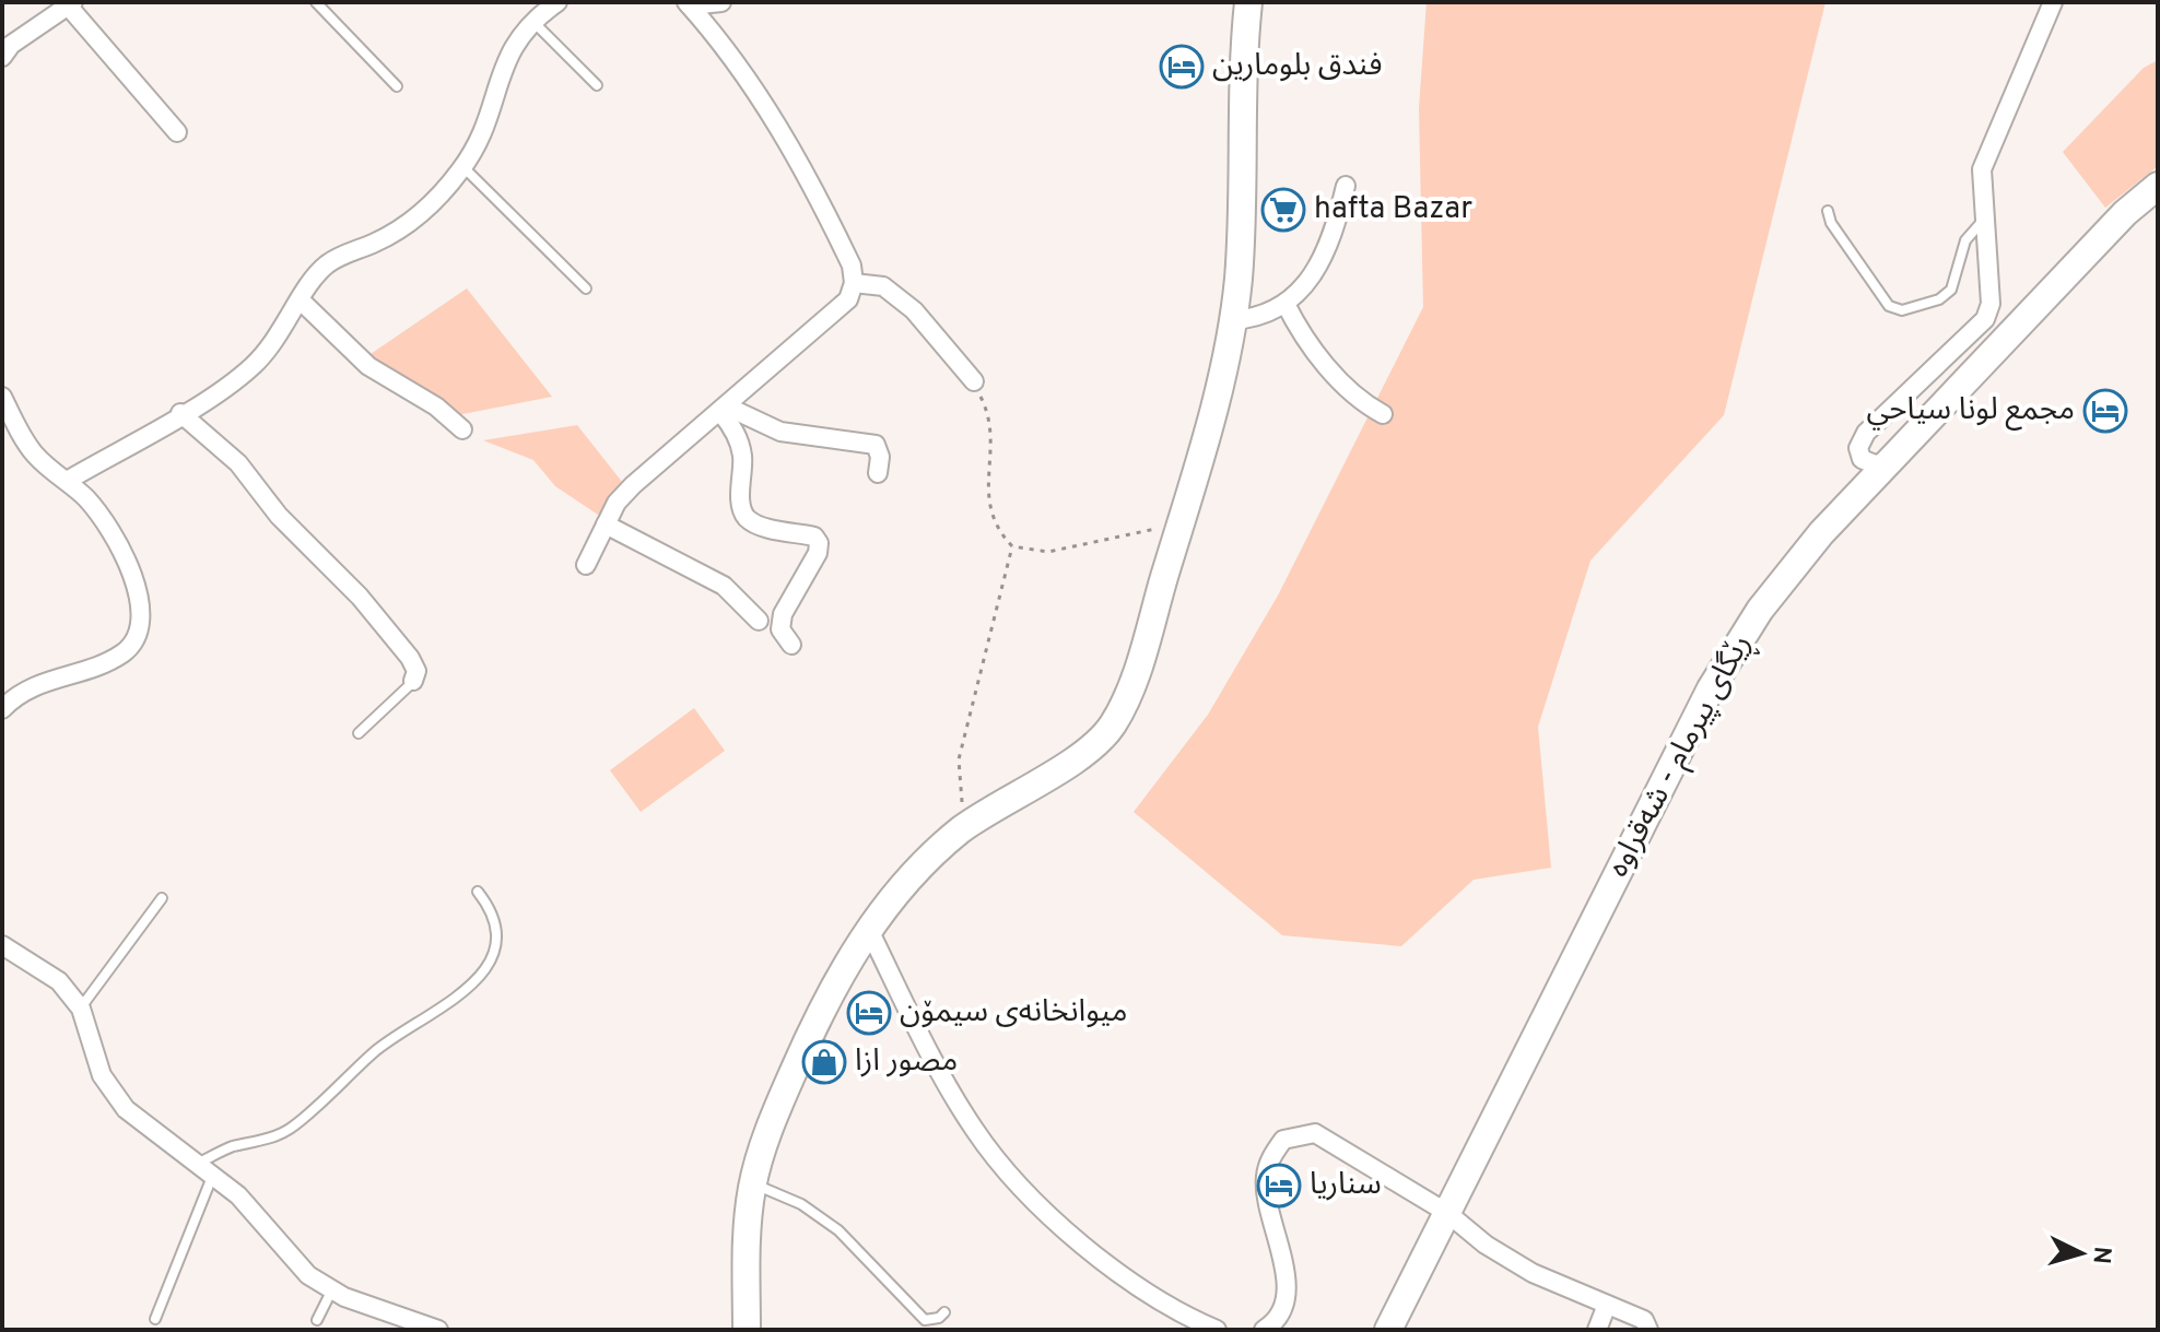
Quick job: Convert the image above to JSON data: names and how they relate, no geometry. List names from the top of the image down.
{
  "streets": {
    "street": ["ڕێگای پیرمام - شەقراوە"]
  },
  "places": {
    "hotel": [
      "فندق بلومارين",
      "مجمع لونا سياحي",
      "میوانخانەی سیمۆن",
      "سناريا"
    ],
    "supermarket": ["hafta Bazar"],
    "shop": ["مصور ازا"]
  },
  "north": "right"
}
